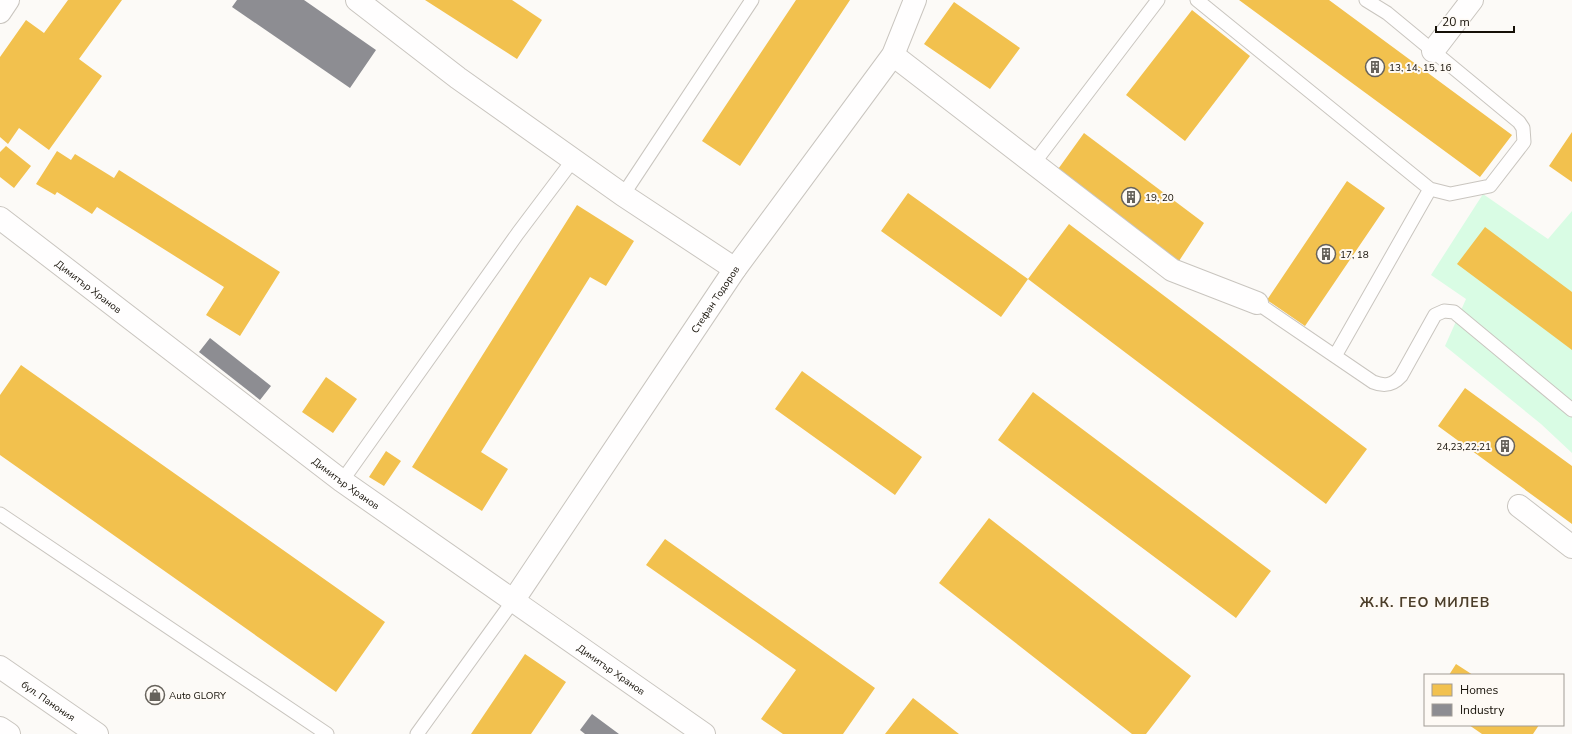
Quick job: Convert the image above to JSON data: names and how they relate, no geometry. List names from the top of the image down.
{
  "streets": {
    "street": ["Димитър Хранов", "Стефан Тодоров", "бул. Панония"]
  },
  "crossings": [
    ["Димитър Хранов", "Стефан Тодоров"]
  ],
  "districts": ["Ж.К. ГЕО МИЛЕВ"],
  "places": {
    "building": [
      "13, 14, 15, 16",
      "19, 20",
      "17, 18",
      "24,23,22,21"
    ],
    "shop": ["Auto GLORY"]
  },
  "legend": ["Homes", "Industry"],
  "scale_bar": "20 m"
}
